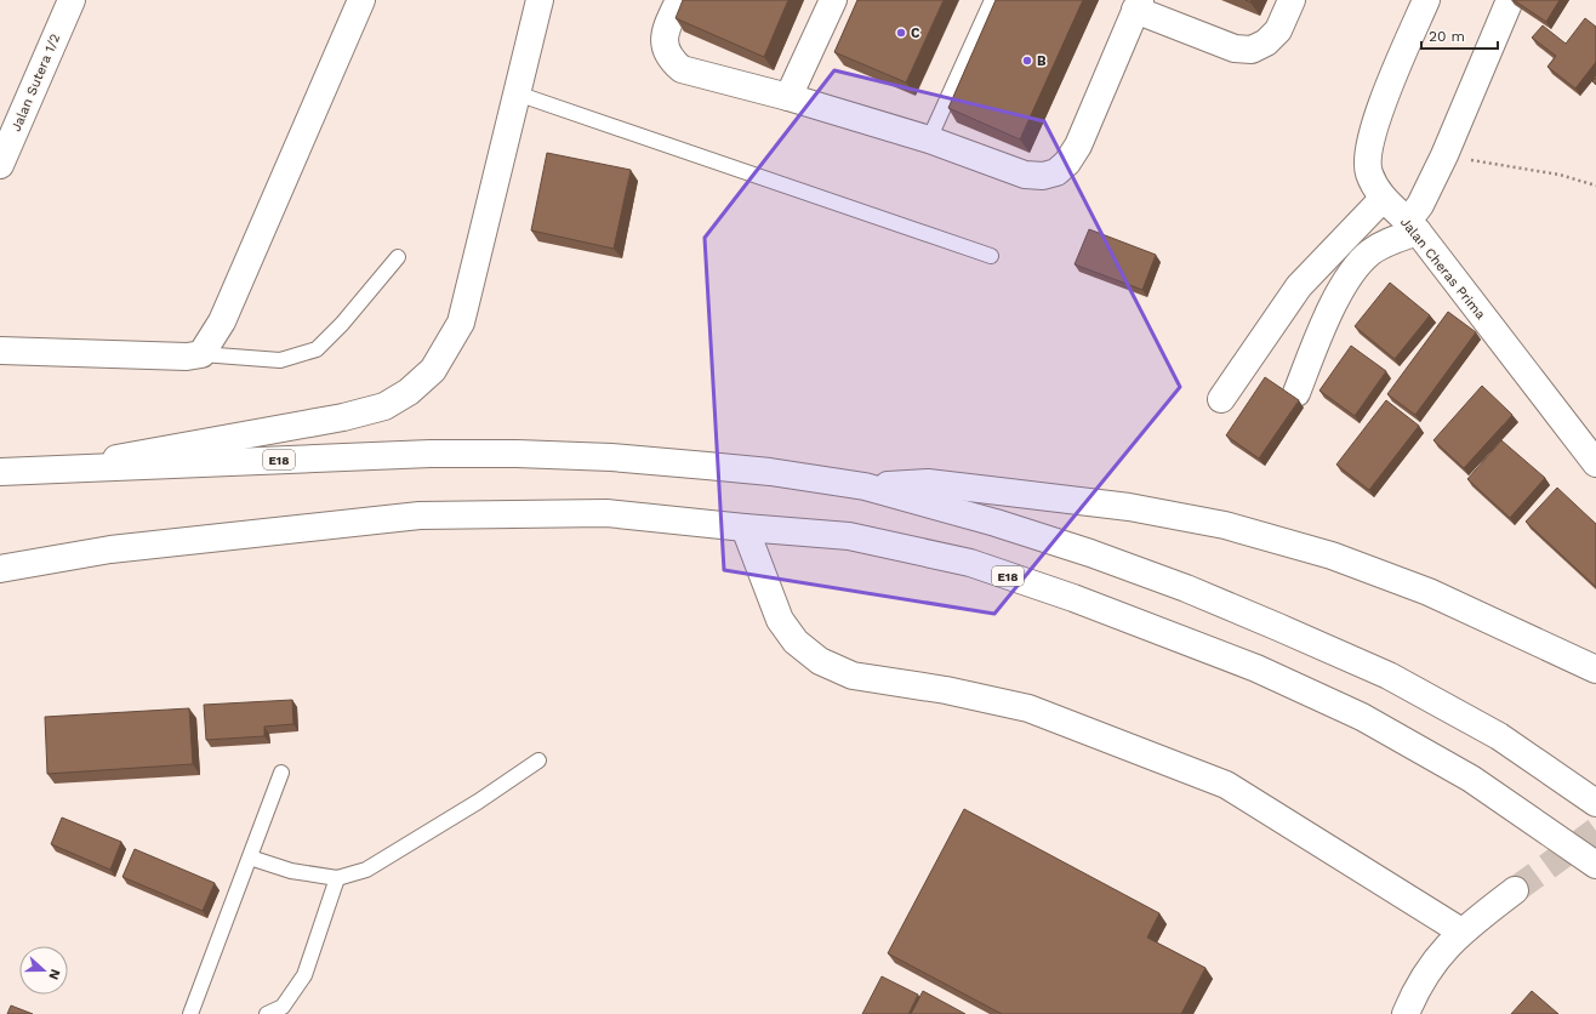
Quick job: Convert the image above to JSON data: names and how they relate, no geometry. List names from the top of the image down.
{
  "streets": {
    "main road": ["Jalan Sutera 1/2", "Jalan Cheras Prima", "E18"]
  },
  "places": ["C", "B"],
  "scale_bar": "20 m",
  "north": "right"
}
